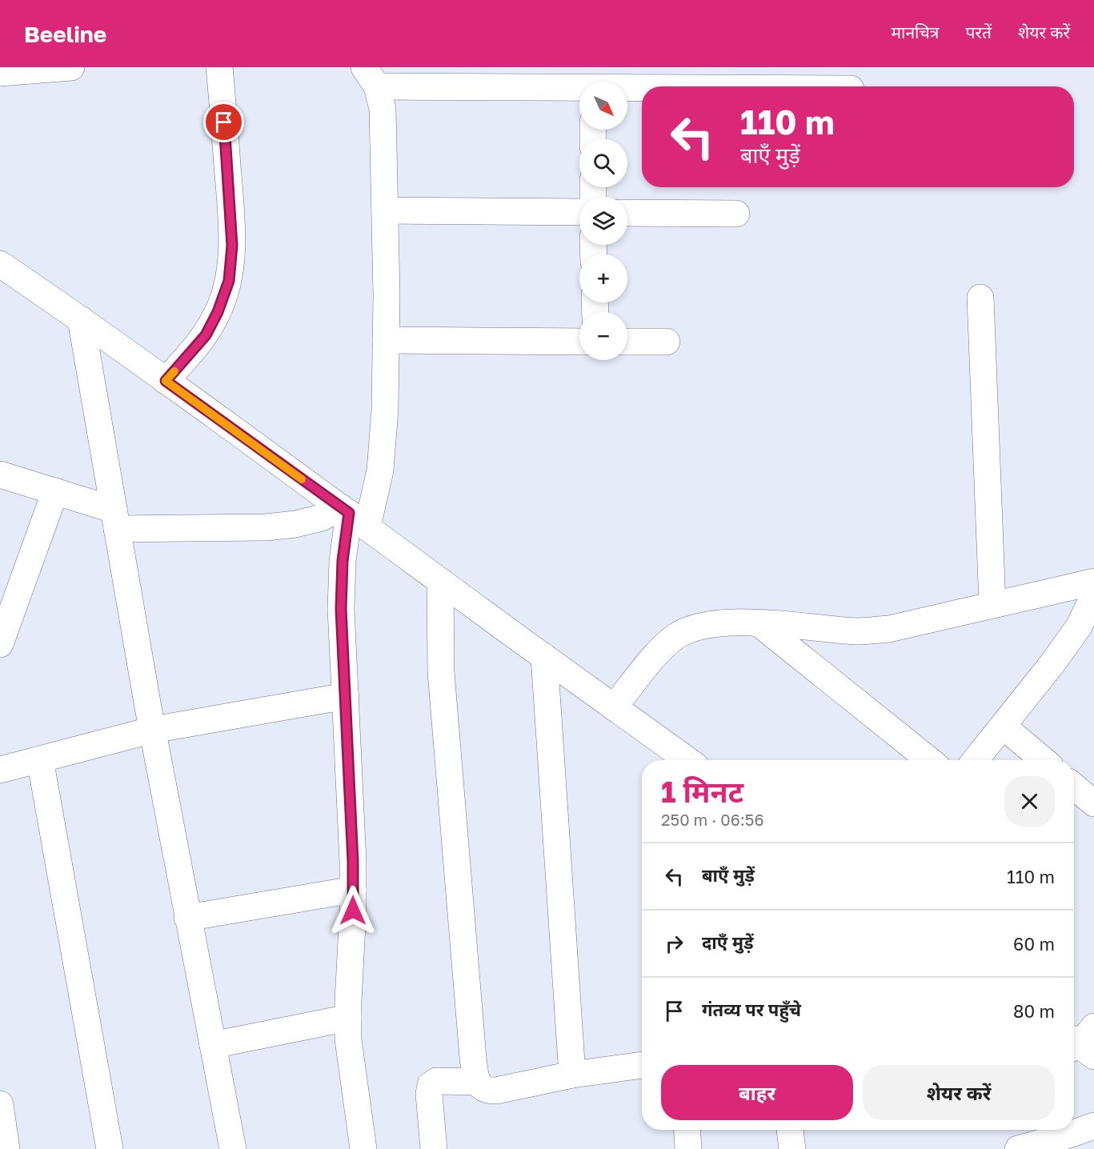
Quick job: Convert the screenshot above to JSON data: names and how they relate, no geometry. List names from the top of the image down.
{
  "north": "bottom right",
  "page": {
    "header": "Beeline",
    "nav": ["मानचित्र", "परतें", "शेयर करें"],
    "map_buttons": ["+", "−"],
    "turn": ["110 m", "बाएँ मुड़ें"],
    "heading": ["1 मिनट", "250 m · 06:56"],
    "list": [
      {
        "name": "बाएँ मुड़ें",
        "value": "110 m"
      },
      {
        "name": "दाएँ मुड़ें",
        "value": "60 m"
      },
      {
        "name": "गंतव्य पर पहुँचे",
        "value": "80 m"
      }
    ],
    "buttons": ["बाहर", "शेयर करें"]
  }
}
